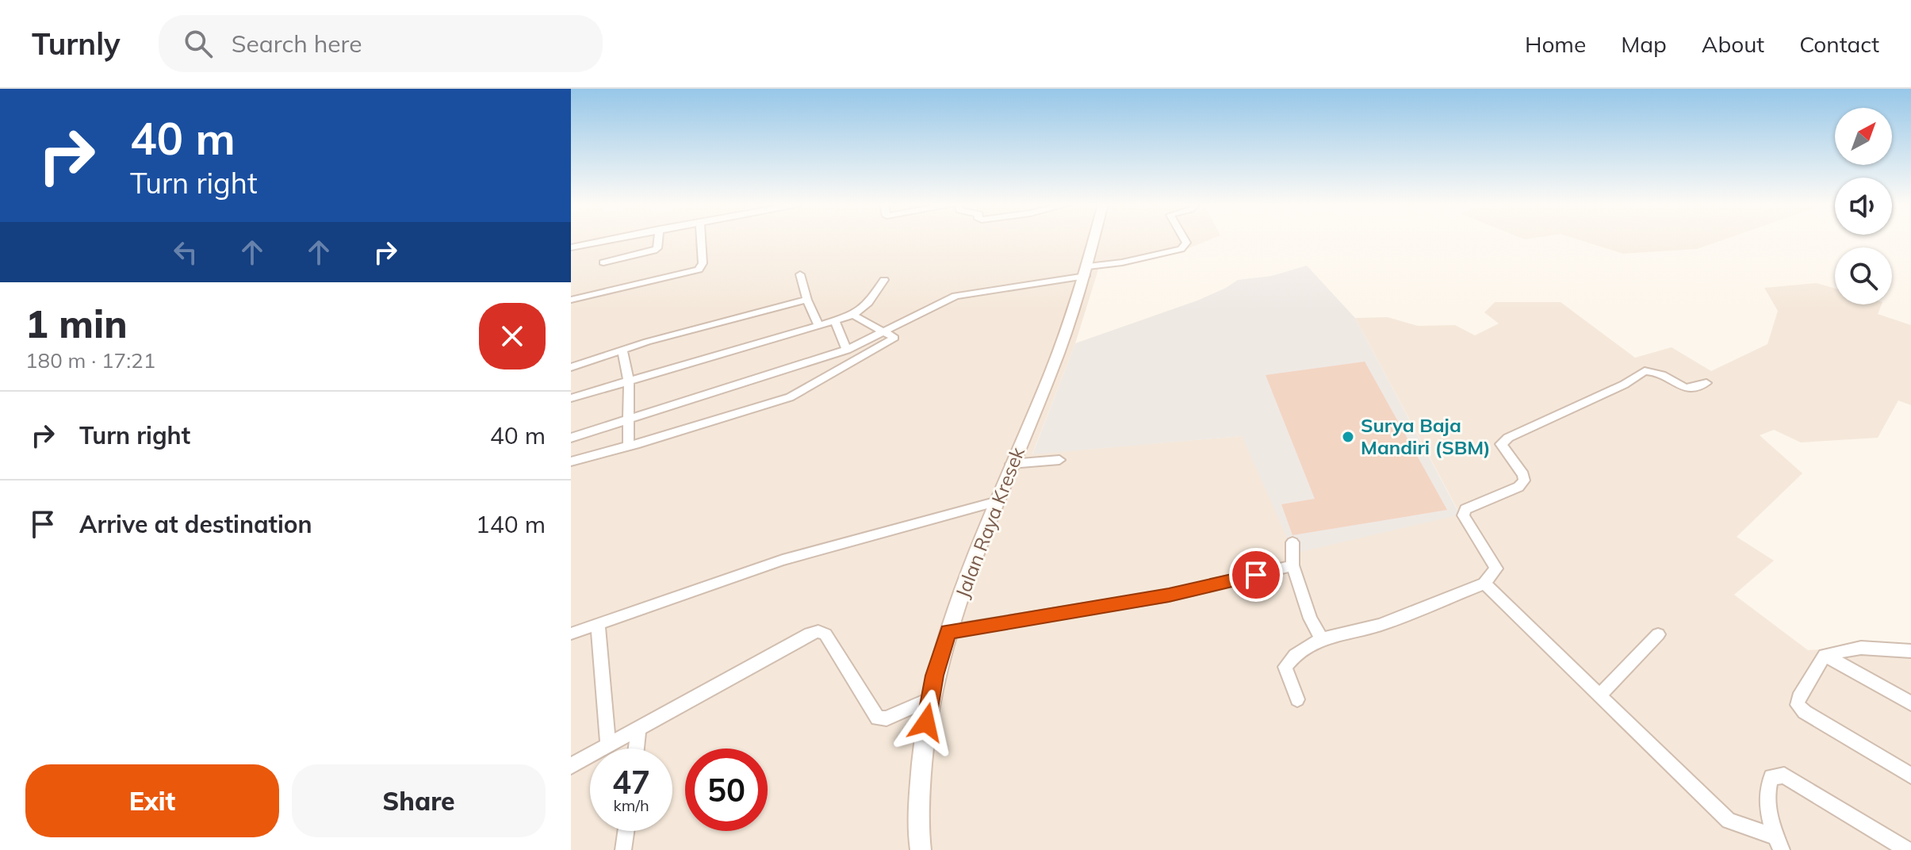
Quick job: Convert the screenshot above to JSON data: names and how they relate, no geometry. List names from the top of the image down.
{
  "streets": {
    "main road": ["Jalan Raya Kresek"]
  },
  "places": ["Surya Baja Mandiri (SBM)"],
  "north": "top right",
  "page": {
    "header": "Turnly",
    "search": "Search here",
    "nav": [
      "Home",
      "Map",
      "About",
      "Contact"
    ],
    "turn": ["40 m", "Turn right"],
    "heading": ["1 min", "180 m · 17:21"],
    "list": [
      {
        "name": "Turn right",
        "value": "40 m"
      },
      {
        "name": "Arrive at destination",
        "value": "140 m"
      }
    ],
    "speed": "47 km/h",
    "limit": "50",
    "buttons": ["Exit", "Share"]
  }
}
